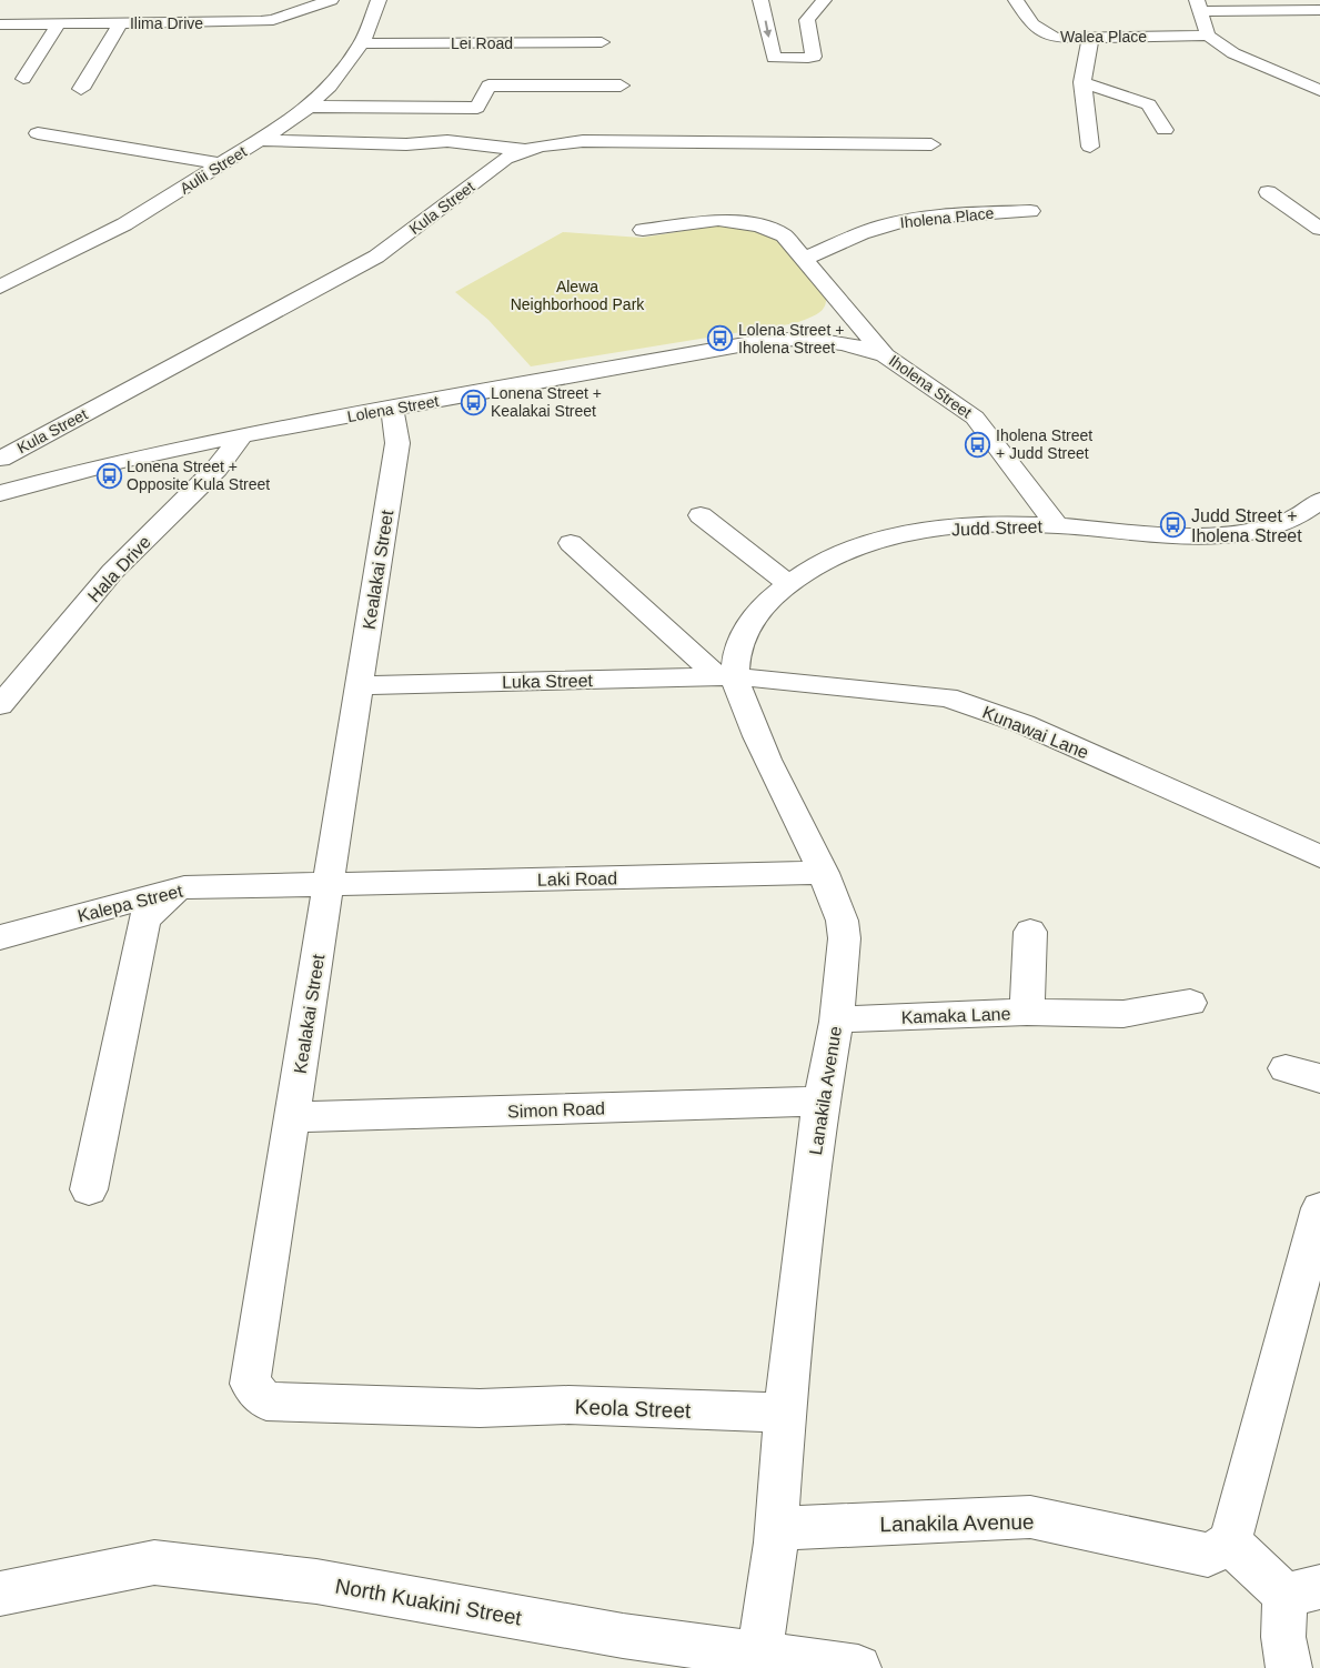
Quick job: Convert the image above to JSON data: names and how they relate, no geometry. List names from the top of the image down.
{
  "streets": {
    "street": [
      "Ilima Drive",
      "Walea Place",
      "Lei Road",
      "Aulii Street",
      "Kula Street",
      "Iholena Place",
      "Iholena Street",
      "Lolena Street",
      "Judd Street",
      "Hala Drive",
      "Kealakai Street",
      "Luka Street",
      "Kunawai Lane",
      "Laki Road",
      "Kalepa Street",
      "Kamaka Lane",
      "Lanakila Avenue",
      "Simon Road",
      "Keola Street",
      "North Kuakini Street"
    ]
  },
  "crossings": [
    ["Lei Road", "Aulii Street"],
    ["Iholena Place", "Iholena Street"],
    ["Iholena Street", "Lolena Street"],
    ["Iholena Street", "Judd Street"],
    ["Lolena Street", "Hala Drive"],
    ["Lolena Street", "Kealakai Street"],
    ["Judd Street", "Luka Street"],
    ["Judd Street", "Kunawai Lane"],
    ["Judd Street", "Lanakila Avenue"],
    ["Kealakai Street", "Luka Street"],
    ["Kealakai Street", "Laki Road"],
    ["Kealakai Street", "Kalepa Street"],
    ["Kealakai Street", "Simon Road"],
    ["Kealakai Street", "Keola Street"],
    ["Luka Street", "Kunawai Lane"],
    ["Luka Street", "Lanakila Avenue"],
    ["Kunawai Lane", "Lanakila Avenue"],
    ["Laki Road", "Kalepa Street"],
    ["Laki Road", "Lanakila Avenue"],
    ["Kamaka Lane", "Lanakila Avenue"],
    ["Lanakila Avenue", "Simon Road"],
    ["Lanakila Avenue", "Keola Street"],
    ["Lanakila Avenue", "North Kuakini Street"]
  ],
  "parks": ["Alewa Neighborhood Park"],
  "places": {
    "bus stop": [
      "Lolena Street + Iholena Street",
      "Lonena Street + Kealakai Street",
      "Iholena Street + Judd Street",
      "Lonena Street + Opposite Kula Street",
      "Judd Street + Iholena Street"
    ]
  }
}
